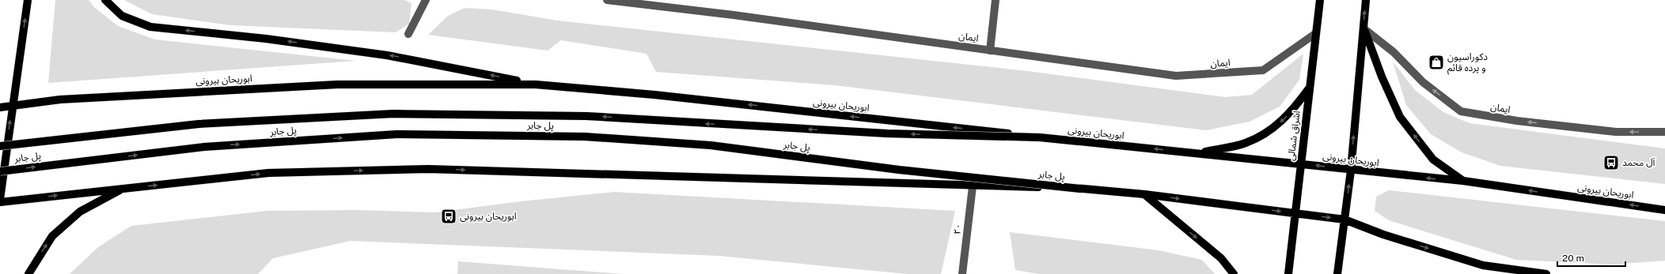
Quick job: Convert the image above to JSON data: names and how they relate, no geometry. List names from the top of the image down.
{
  "streets": {
    "main road": ["ابوریحان بیرونی", "پل جابر", "اشراق شمالی"],
    "street": ["ایمان", "۲۰"]
  },
  "crossings": [
    ["ایمان", "اشراق شمالی"],
    ["ابوریحان بیرونی", "پل جابر"],
    ["ابوریحان بیرونی", "اشراق شمالی"]
  ],
  "places": {
    "shop": ["دکوراسیون و پرده قائم"],
    "bus stop": ["آل محمد", "ابوریحان بیرونی"]
  },
  "scale_bar": "20 m"
}
